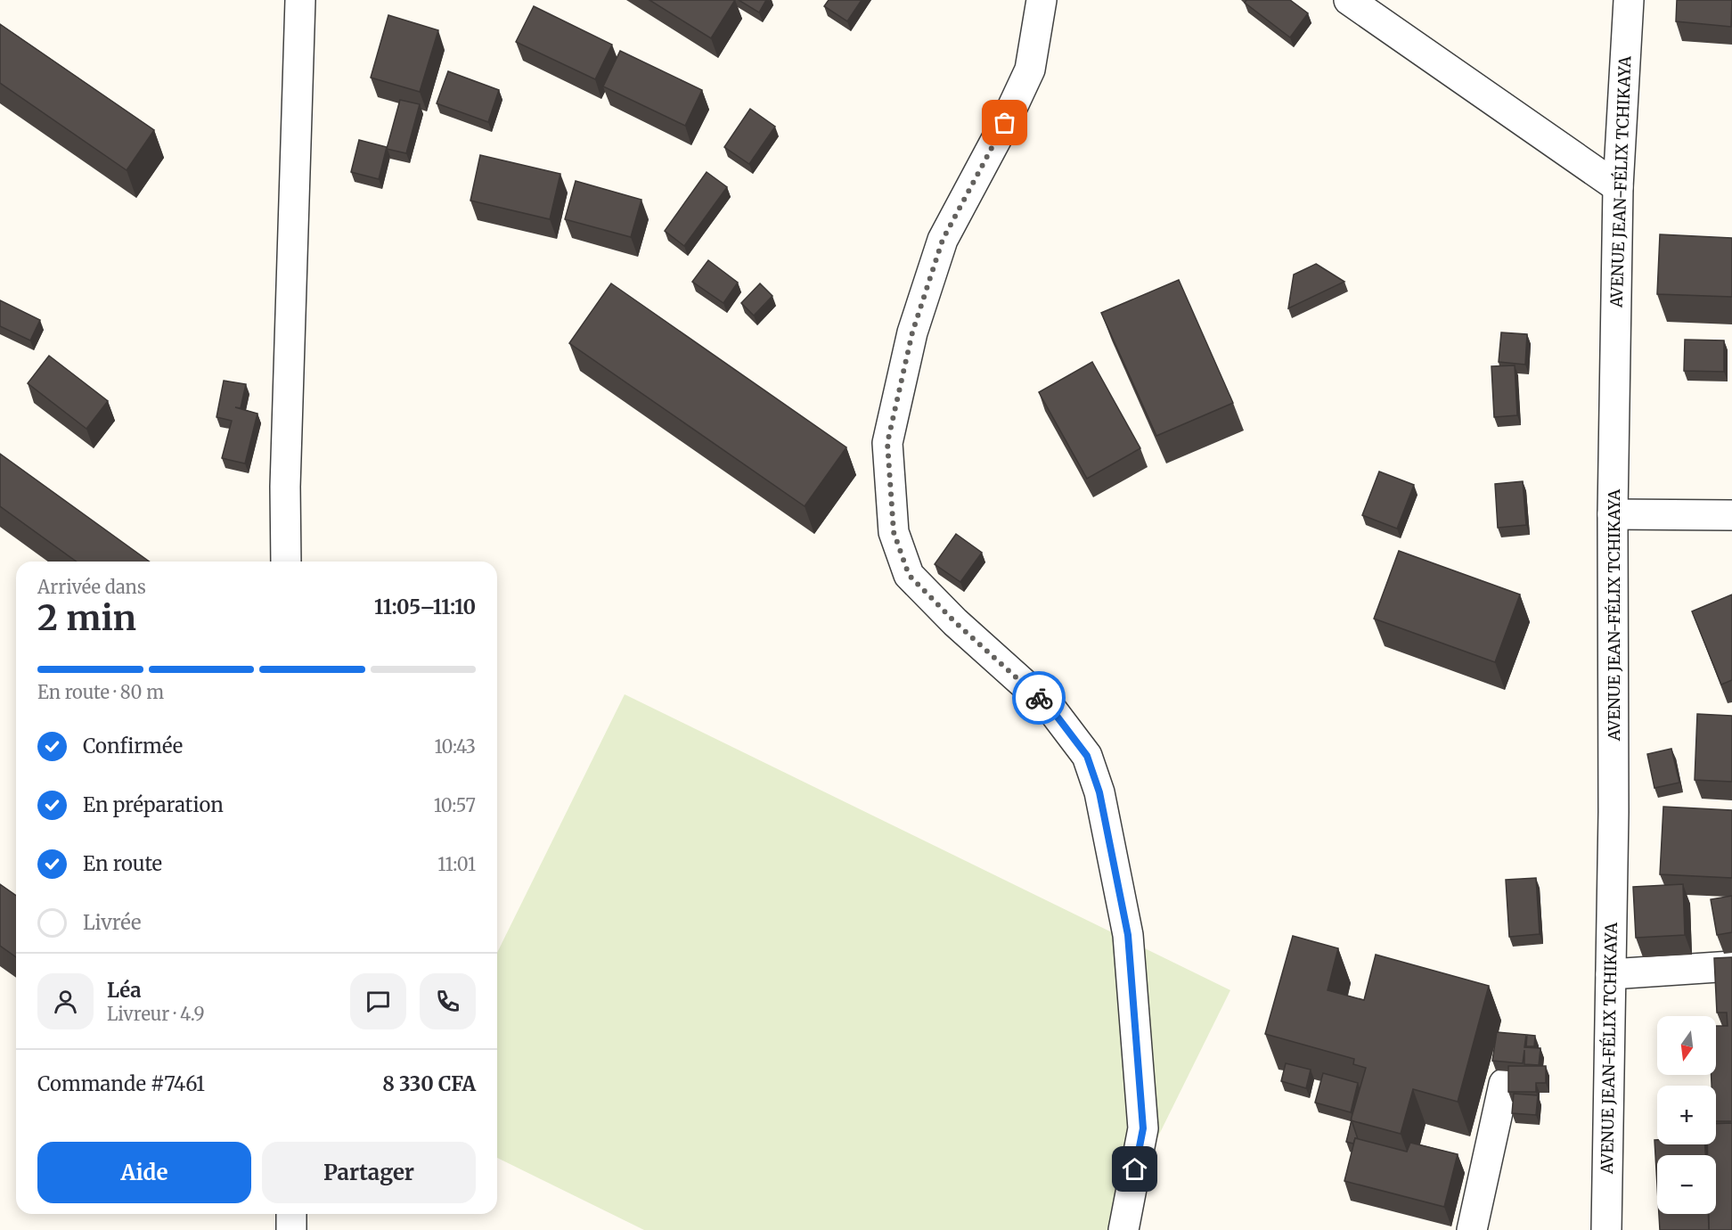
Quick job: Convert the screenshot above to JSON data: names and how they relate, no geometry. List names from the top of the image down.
{
  "streets": {
    "street": ["AVENUE JEAN-FÉLIX TCHIKAYA"]
  },
  "north": "bottom",
  "page": {
    "heading": ["2 min", "Arrivée dans", "11:05–11:10"],
    "panel": [
      "Léa",
      "Livreur · 4.9",
      "Commande #7461",
      "8 330 CFA"
    ],
    "bar": "En route · 80 m",
    "list": [
      ["Confirmée", "10:43"],
      ["En préparation", "10:57"],
      ["En route", "11:01"],
      "Livrée"
    ],
    "map_buttons": ["+", "−"],
    "buttons": ["Aide", "Partager"]
  }
}
